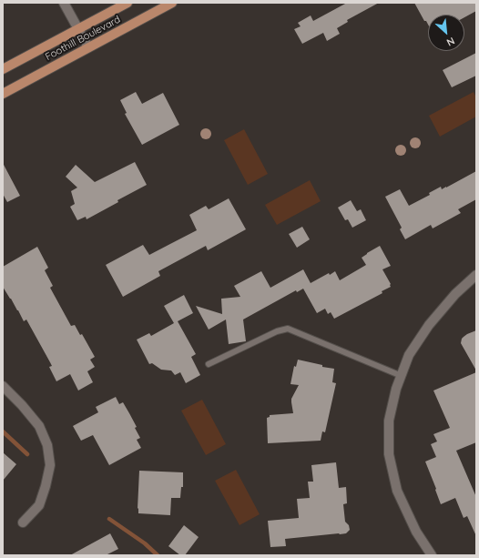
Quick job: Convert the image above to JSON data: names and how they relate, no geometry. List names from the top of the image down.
{
  "streets": {
    "main road": ["Foothill Boulevard"]
  },
  "north": "bottom right"
}
